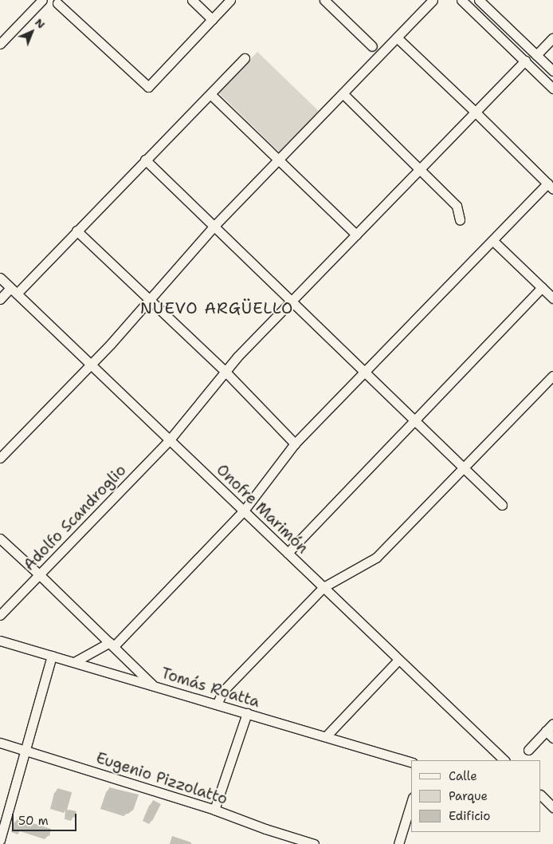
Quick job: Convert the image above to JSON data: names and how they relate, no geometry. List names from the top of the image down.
{
  "streets": {
    "street": [
      "Onofre Marimón",
      "Adolfo Scandroglio",
      "Tomás Roatta",
      "Eugenio Pizzolatto"
    ]
  },
  "crossings": [
    ["Onofre Marimón", "Adolfo Scandroglio"]
  ],
  "districts": ["NUEVO ARGÜELLO"],
  "legend": ["Calle", "Parque", "Edificio"],
  "scale_bar": "50 m",
  "north": "top right"
}
